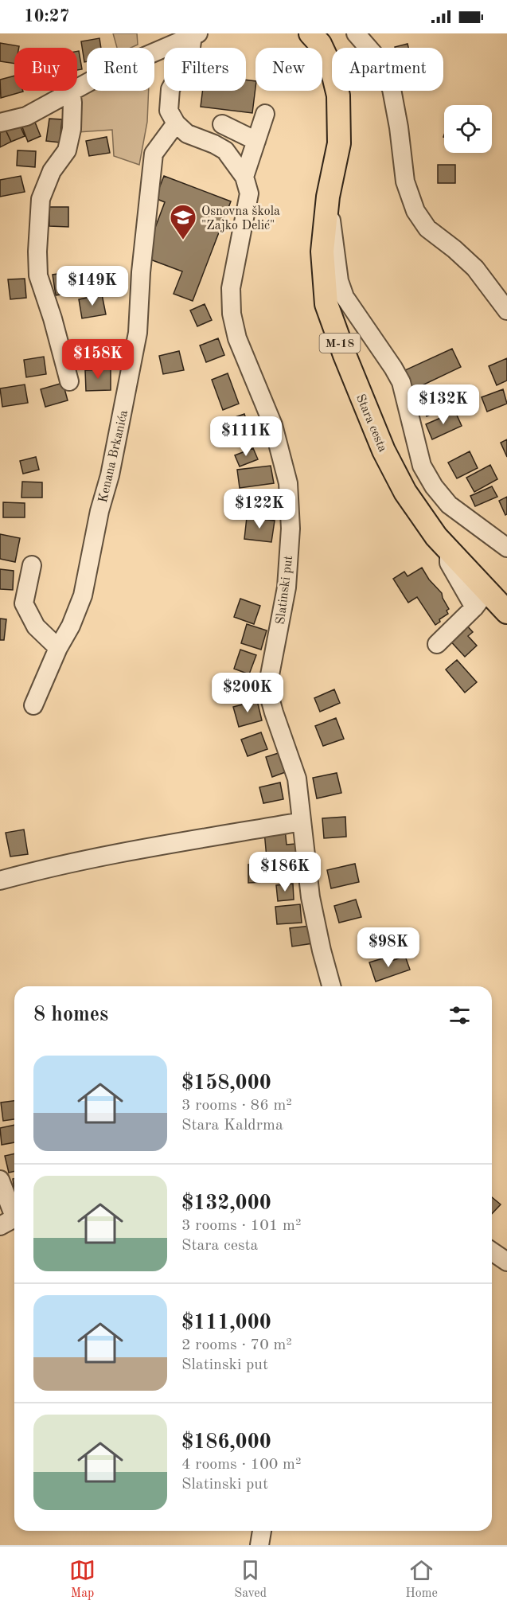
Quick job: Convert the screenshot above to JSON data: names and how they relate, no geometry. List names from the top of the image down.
{
  "streets": {
    "main road": ["M-18", "Stara cesta"],
    "street": ["Kenana Brkanića", "Slatinski put"]
  },
  "crossings": [
    ["Kenana Brkanića", "Slatinski put"]
  ],
  "places": {
    "school or university": ["Osnovna škola \"Zajko Delić\""]
  },
  "page": {
    "status": "10:27",
    "chip": [
      "Buy",
      "Rent",
      "Filters",
      "New",
      "Apartment"
    ],
    "price": [
      "$149K",
      "$158K",
      "$132K",
      "$111K",
      "$122K",
      "$200K",
      "$186K",
      "$98K"
    ],
    "heading": "8 homes",
    "list": [
      {
        "name": "$158,000",
        "note": "3 rooms · 86 m² · Stara Kaldrma"
      },
      {
        "name": "$132,000",
        "note": "3 rooms · 101 m² · Stara cesta"
      },
      {
        "name": "$111,000",
        "note": "2 rooms · 70 m² · Slatinski put"
      },
      {
        "name": "$186,000",
        "note": "4 rooms · 100 m² · Slatinski put"
      }
    ],
    "tabs": ["Map", "Saved", "Home"]
  }
}
